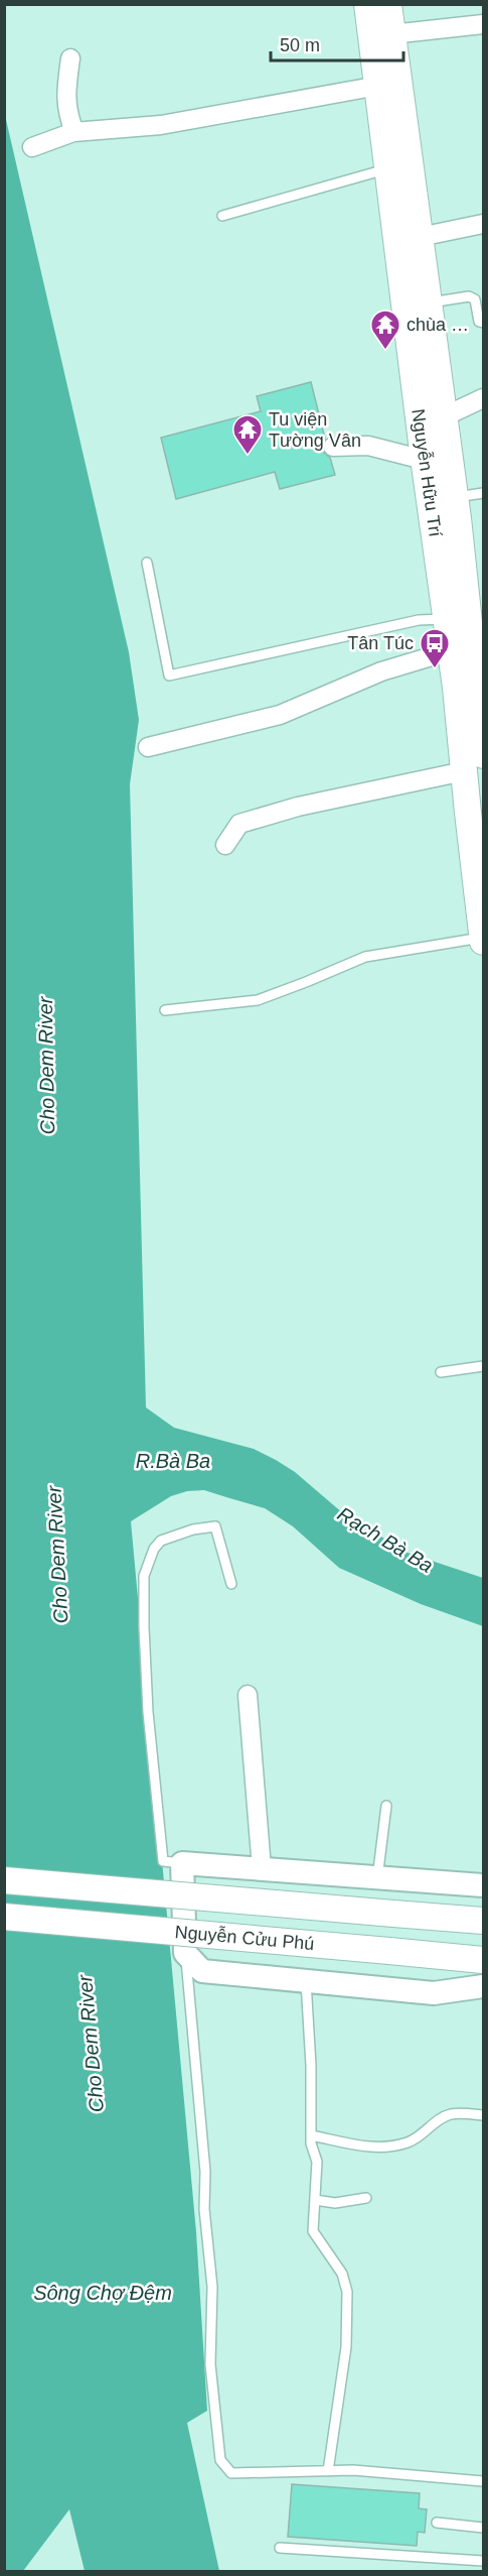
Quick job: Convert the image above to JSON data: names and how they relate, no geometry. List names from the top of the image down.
{
  "streets": {
    "main road": ["Nguyễn Hữu Trí", "Nguyễn Cửu Phú"]
  },
  "water": [
    "Cho Dem River",
    "R.Bà Ba",
    "Rạch Bà Ba",
    "Sông Chợ Đệm"
  ],
  "places": {
    "temple": ["chùa …", "Tu viện Tường Vân"],
    "bus stop": ["Tân Túc"]
  },
  "scale_bar": "50 m"
}
